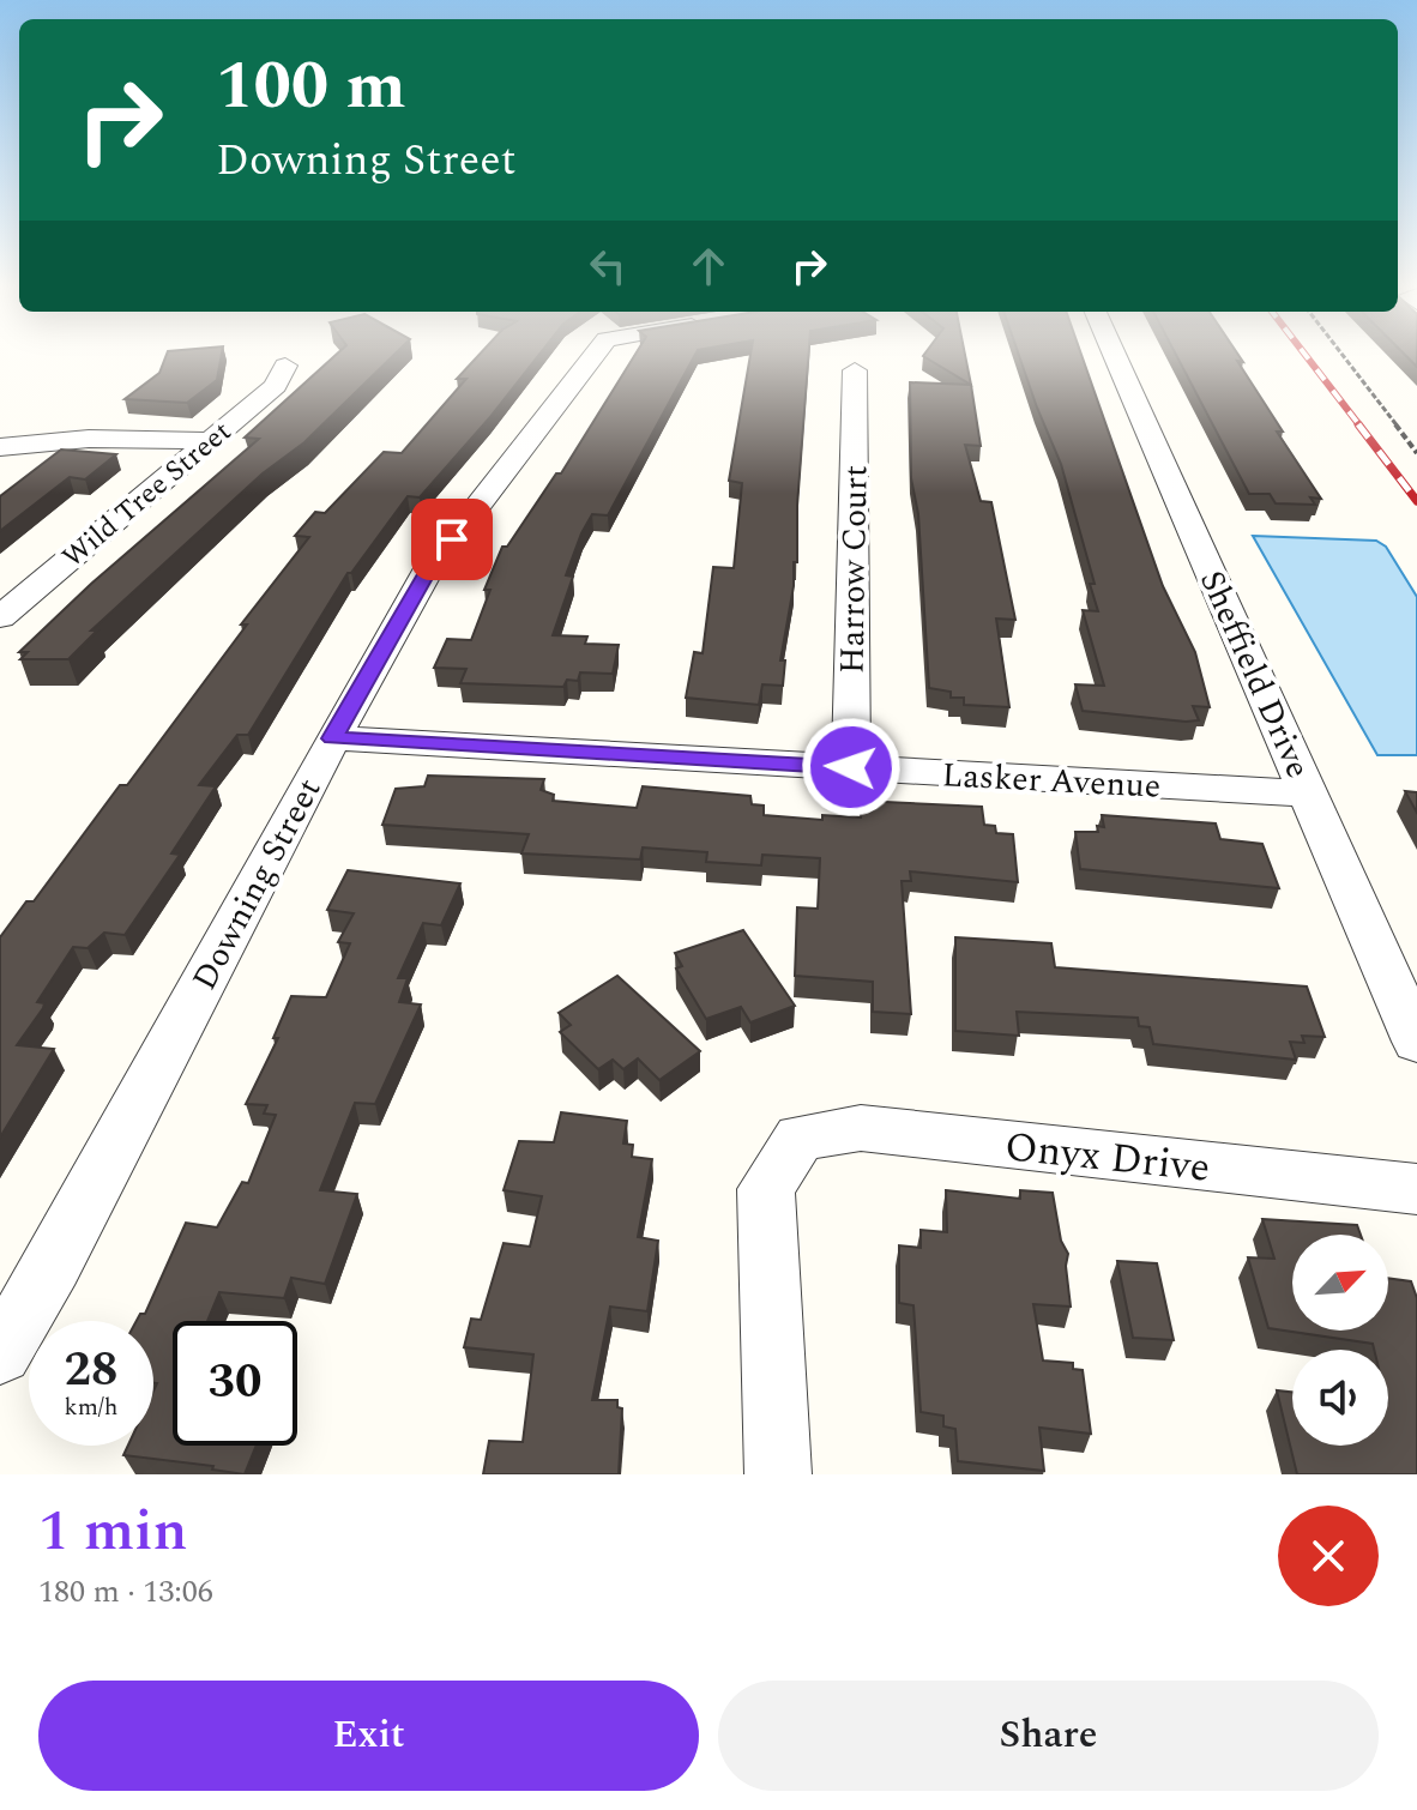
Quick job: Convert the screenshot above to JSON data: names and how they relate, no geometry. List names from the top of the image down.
{
  "streets": {
    "street": [
      "Wild Tree Street",
      "Harrow Court",
      "Sheffield Drive",
      "Lasker Avenue",
      "Downing Street",
      "Onyx Drive"
    ]
  },
  "crossings": [
    ["Harrow Court", "Lasker Avenue"],
    ["Sheffield Drive", "Lasker Avenue"],
    ["Lasker Avenue", "Downing Street"]
  ],
  "north": "top right",
  "page": {
    "turn": ["100 m", "Downing Street"],
    "speed": "28 km/h",
    "limit": "30",
    "heading": ["1 min", "180 m · 13:06"],
    "buttons": ["Exit", "Share"]
  }
}
